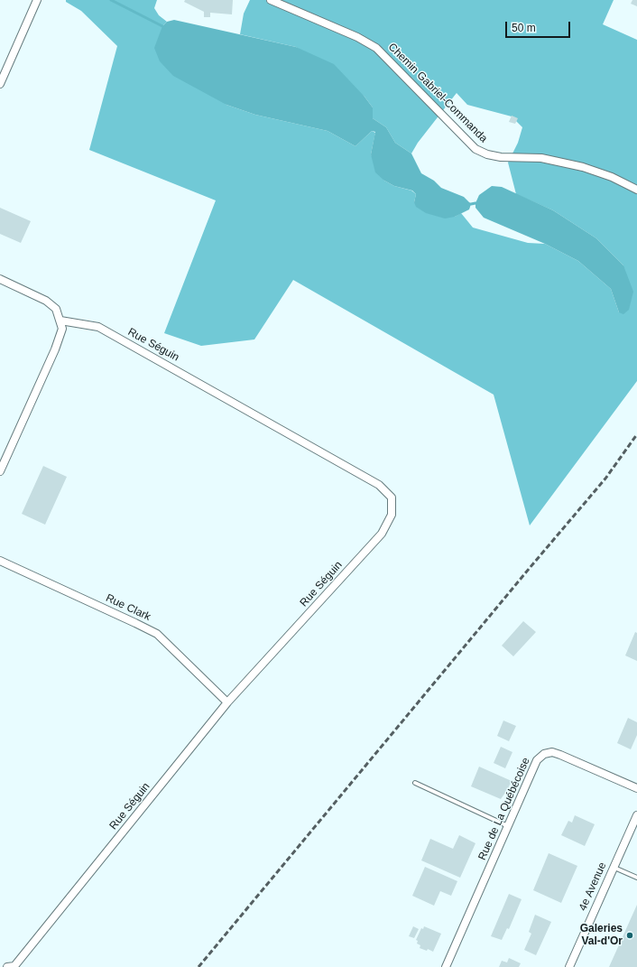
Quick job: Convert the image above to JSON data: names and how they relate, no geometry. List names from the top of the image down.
{
  "streets": {
    "street": [
      "Chemin Gabriel-Commanda",
      "Rue Séguin",
      "Rue Clark",
      "Rue de La Québécoise",
      "4e Avenue"
    ]
  },
  "crossings": [
    ["Rue Séguin", "Rue Clark"]
  ],
  "places": ["Galeries Val-d'Or"],
  "scale_bar": "50 m"
}
